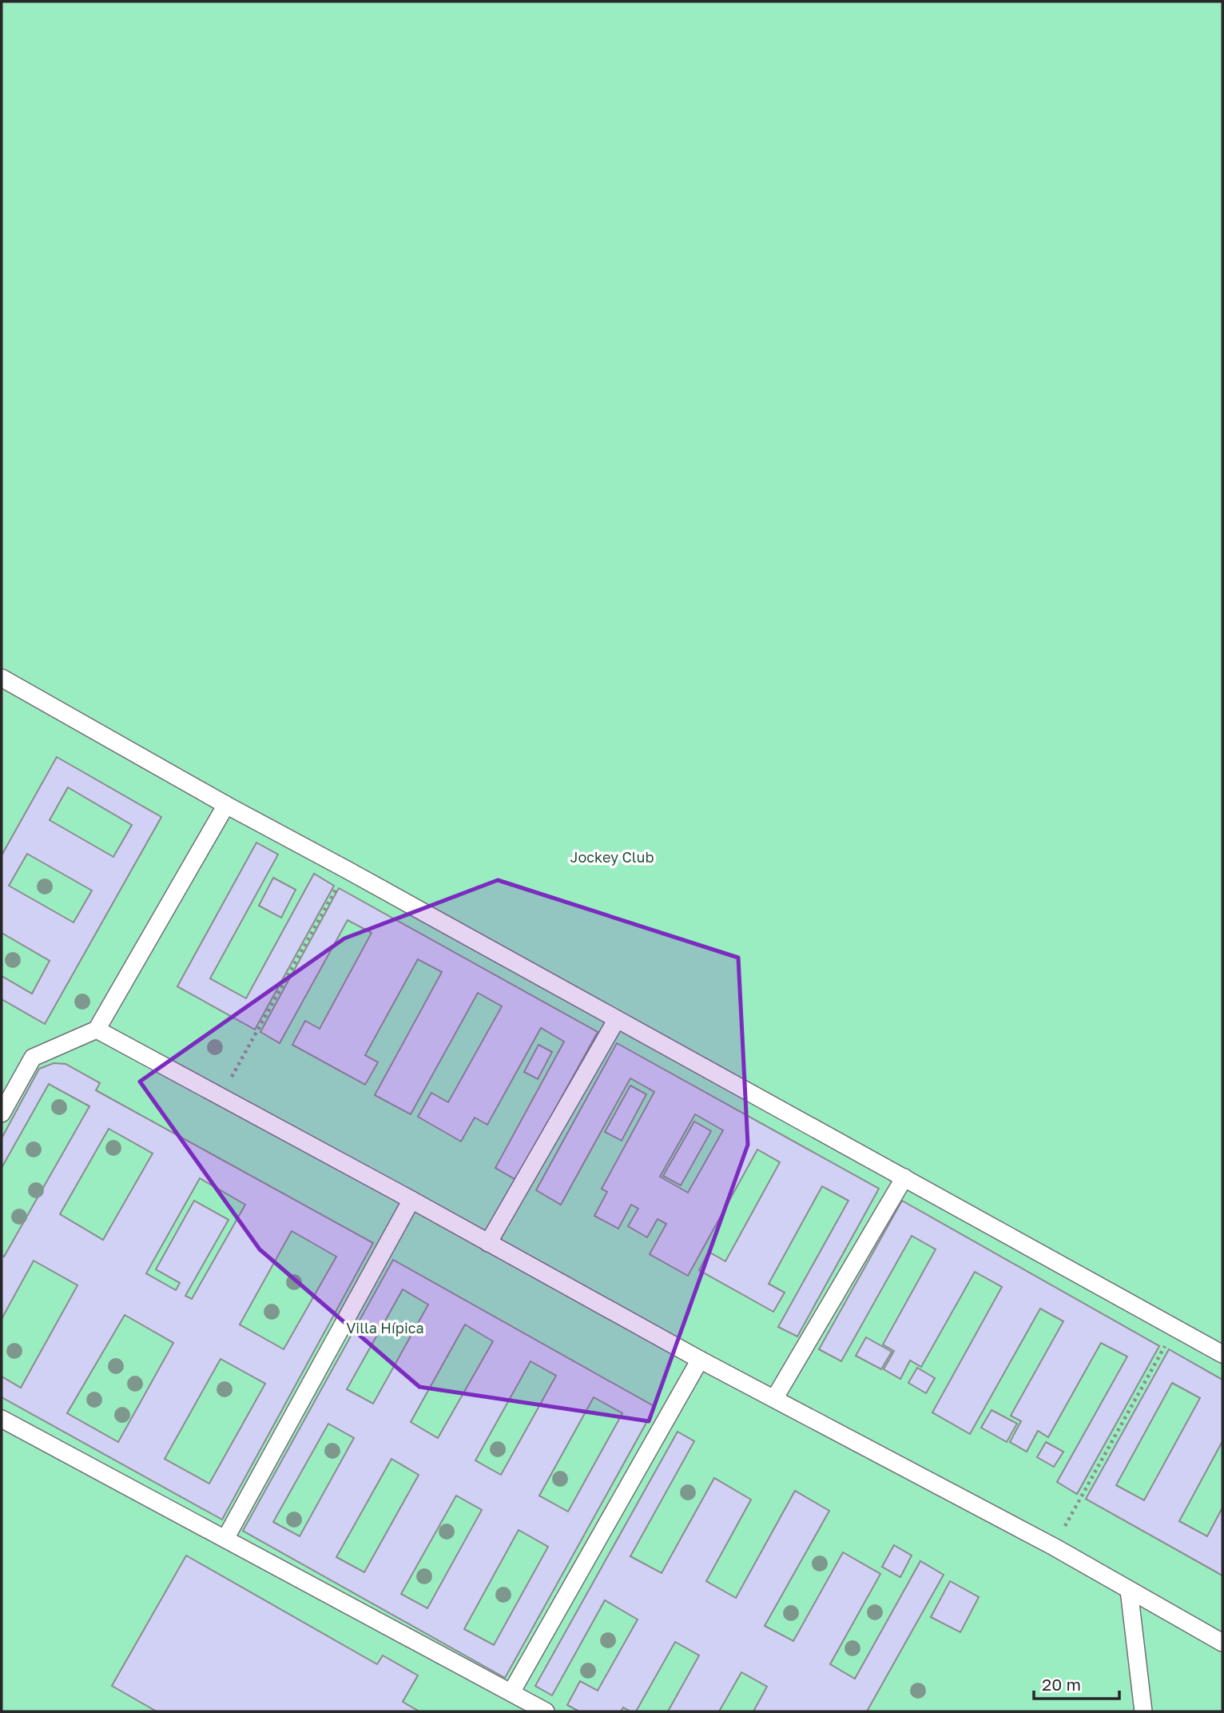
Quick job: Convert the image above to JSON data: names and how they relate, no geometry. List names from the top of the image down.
{
  "parks": ["Jockey Club", "Villa Hípica"],
  "scale_bar": "20 m"
}
